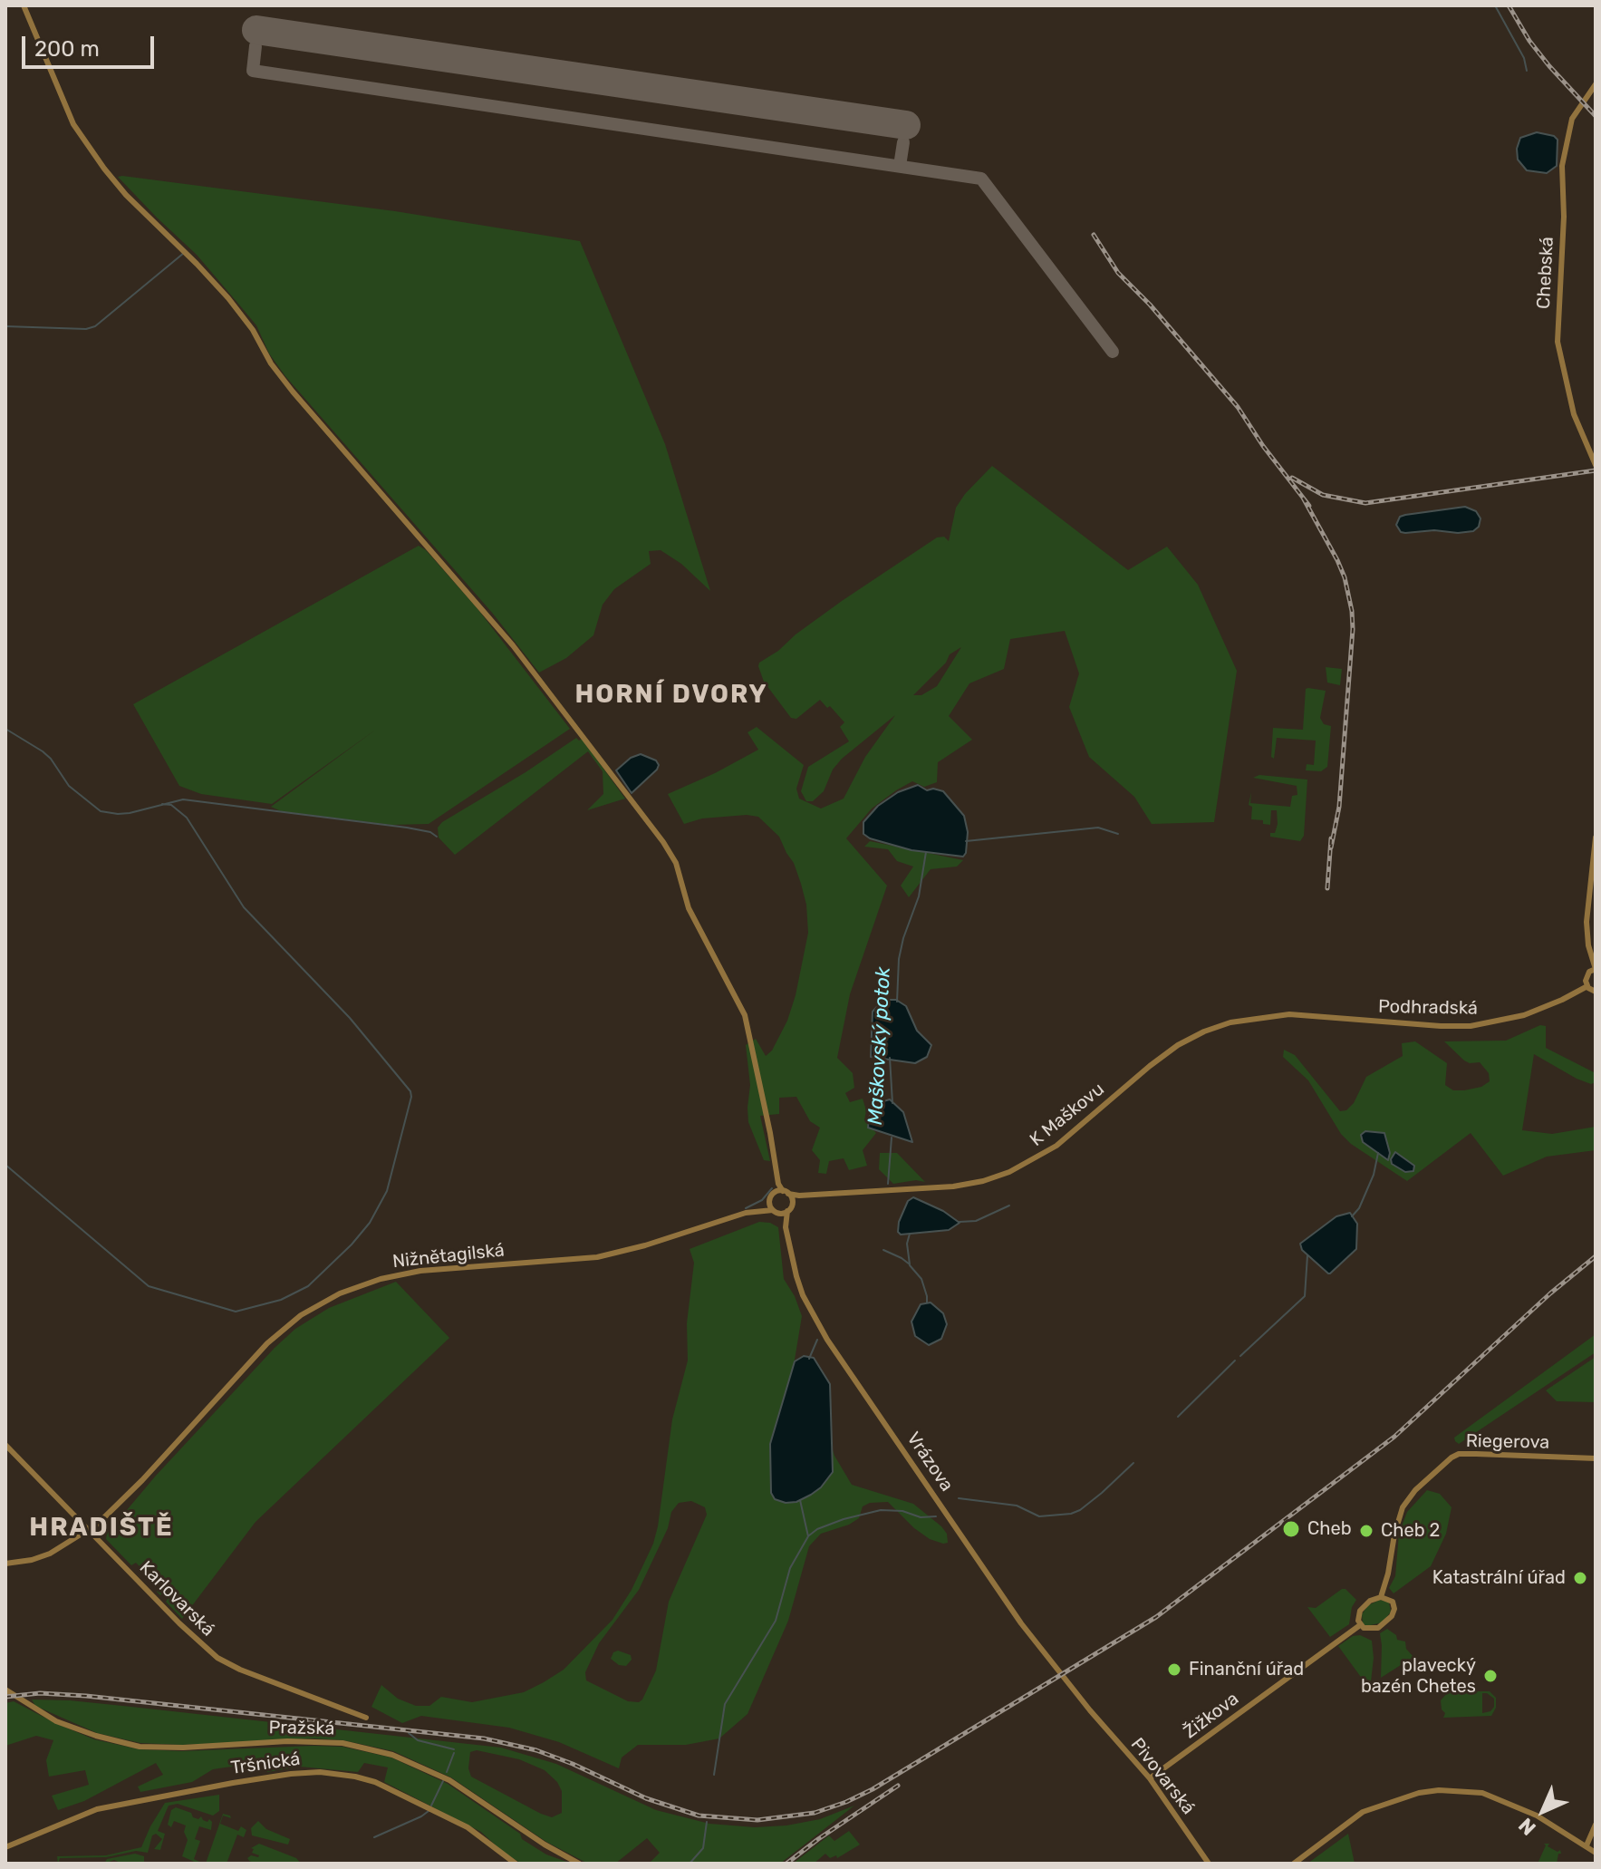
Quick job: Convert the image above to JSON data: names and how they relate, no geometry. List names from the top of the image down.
{
  "streets": {
    "street": [
      "Chebská",
      "Podhradská",
      "K Maškovu",
      "Nižnětagilská",
      "Riegerova",
      "Vrázova",
      "Karlovarská",
      "Žižkova",
      "Pražská",
      "Tršnická",
      "Pivovarská"
    ]
  },
  "crossings": [
    ["Podhradská", "K Maškovu"],
    ["K Maškovu", "Nižnětagilská"],
    ["K Maškovu", "Vrázova"],
    ["Nižnětagilská", "Vrázova"],
    ["Nižnětagilská", "Karlovarská"],
    ["Riegerova", "Žižkova"],
    ["Vrázova", "Pivovarská"],
    ["Žižkova", "Pivovarská"]
  ],
  "districts": ["HORNÍ DVORY", "HRADIŠTĚ"],
  "water": ["Maškovský potok"],
  "places": [
    "Cheb",
    "Cheb 2",
    "Katastrální úřad",
    "Finanční úřad",
    "plavecký bazén Chetes"
  ],
  "scale_bar": "200 m",
  "north": "bottom left"
}
